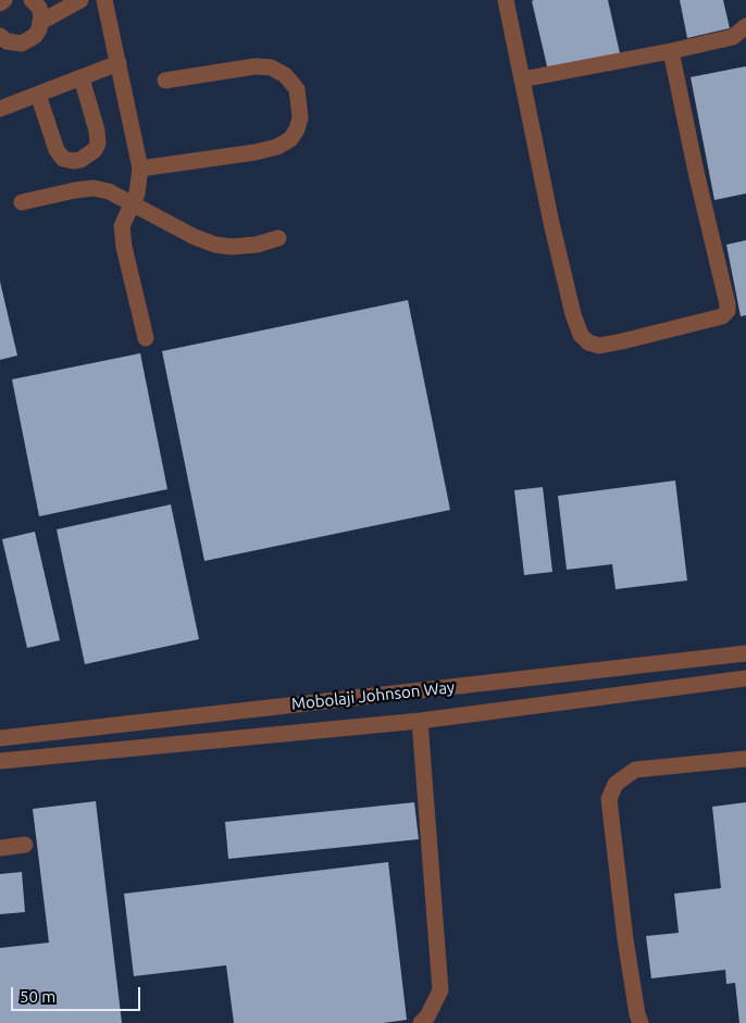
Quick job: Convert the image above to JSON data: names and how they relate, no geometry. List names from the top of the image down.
{
  "streets": {
    "street": ["Mobolaji Johnson Way"]
  },
  "scale_bar": "50 m"
}
